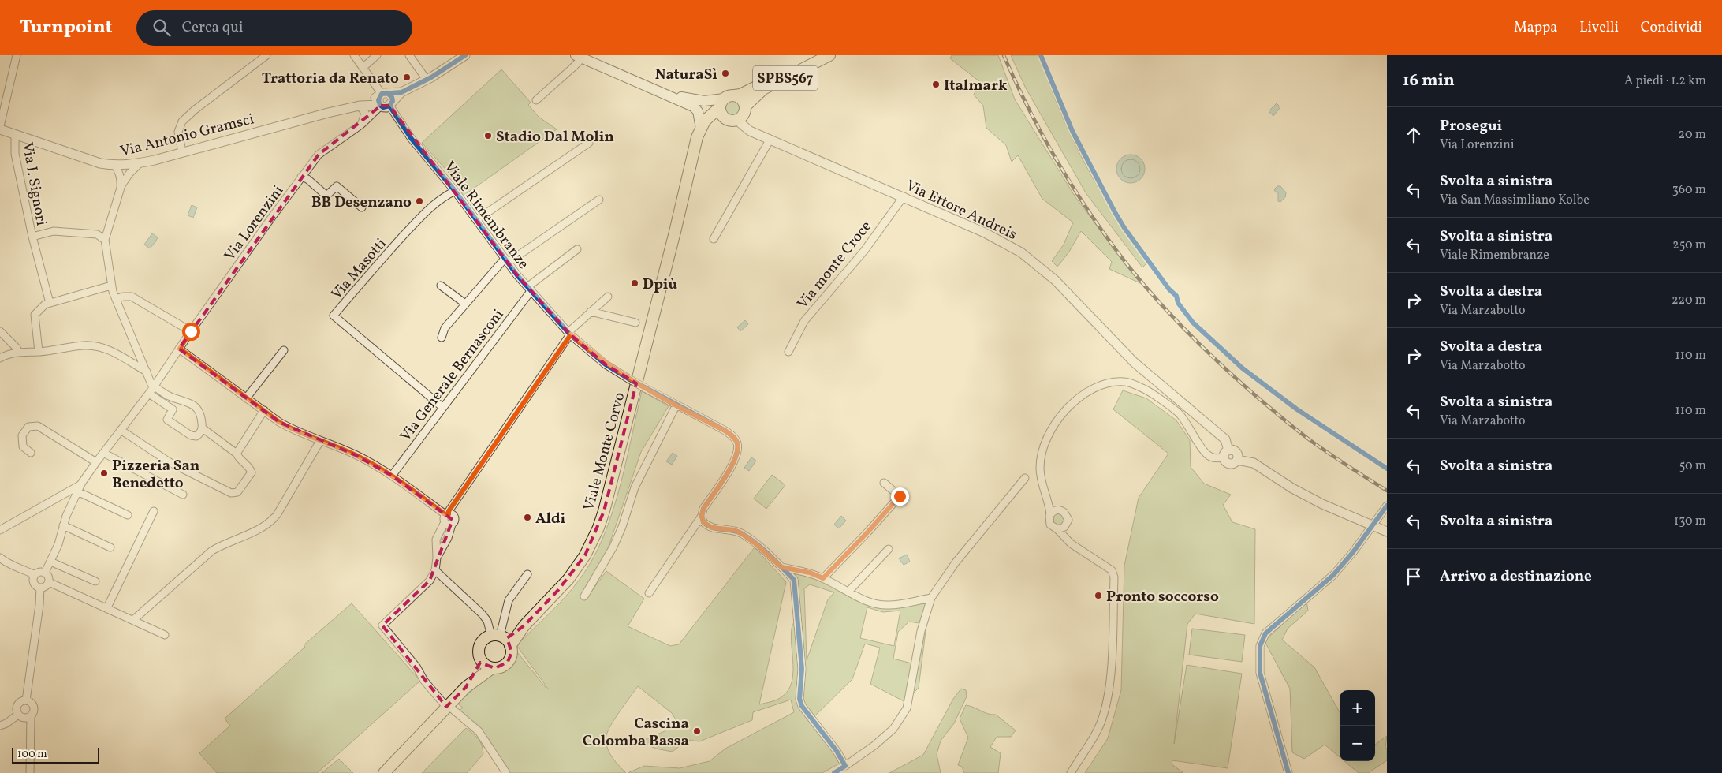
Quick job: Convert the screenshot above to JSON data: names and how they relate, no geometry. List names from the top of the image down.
{
  "streets": {
    "main road": ["SPBS567", "Viale Monte Corvo"],
    "street": [
      "Via Antonio Gramsci",
      "Via I. Signori",
      "Via Ettore Andreis",
      "Viale Rimembranze",
      "Via Lorenzini",
      "Via monte Croce",
      "Via Masotti",
      "Via Generale Bernasconi"
    ]
  },
  "crossings": [
    ["SPBS567", "Via Ettore Andreis"],
    ["Via Antonio Gramsci", "Via I. Signori"],
    ["Via Antonio Gramsci", "Viale Rimembranze"],
    ["Via Antonio Gramsci", "Via Lorenzini"],
    ["Via Ettore Andreis", "Via monte Croce"],
    ["Viale Rimembranze", "Via Lorenzini"],
    ["Viale Rimembranze", "Via Masotti"],
    ["Viale Rimembranze", "Via Generale Bernasconi"],
    ["Via Masotti", "Via Generale Bernasconi"]
  ],
  "places": [
    "NaturaSì",
    "Trattoria da Renato",
    "Italmark",
    "Stadio Dal Molin",
    "BB Desenzano",
    "Dpiù",
    "Pizzeria San Benedetto",
    "Aldi",
    "Pronto soccorso",
    "Cascina Colomba Bassa"
  ],
  "scale_bar": "100 m",
  "page": {
    "header": "Turnpoint",
    "search": "Cerca qui",
    "nav": ["Mappa", "Livelli", "Condividi"],
    "heading": ["16 min", "A piedi · 1.2 km"],
    "list": [
      ["Prosegui", "Via Lorenzini", "20 m"],
      ["Svolta a sinistra", "Via San Massimliano Kolbe", "360 m"],
      ["Svolta a sinistra", "Viale Rimembranze", "250 m"],
      ["Svolta a destra", "Via Marzabotto", "220 m"],
      ["Svolta a destra", "Via Marzabotto", "110 m"],
      ["Svolta a sinistra", "Via Marzabotto", "110 m"],
      ["Svolta a sinistra", "50 m"],
      ["Svolta a sinistra", "130 m"],
      "Arrivo a destinazione"
    ],
    "map_buttons": ["+", "−"],
    "scale": "100 m"
  }
}
